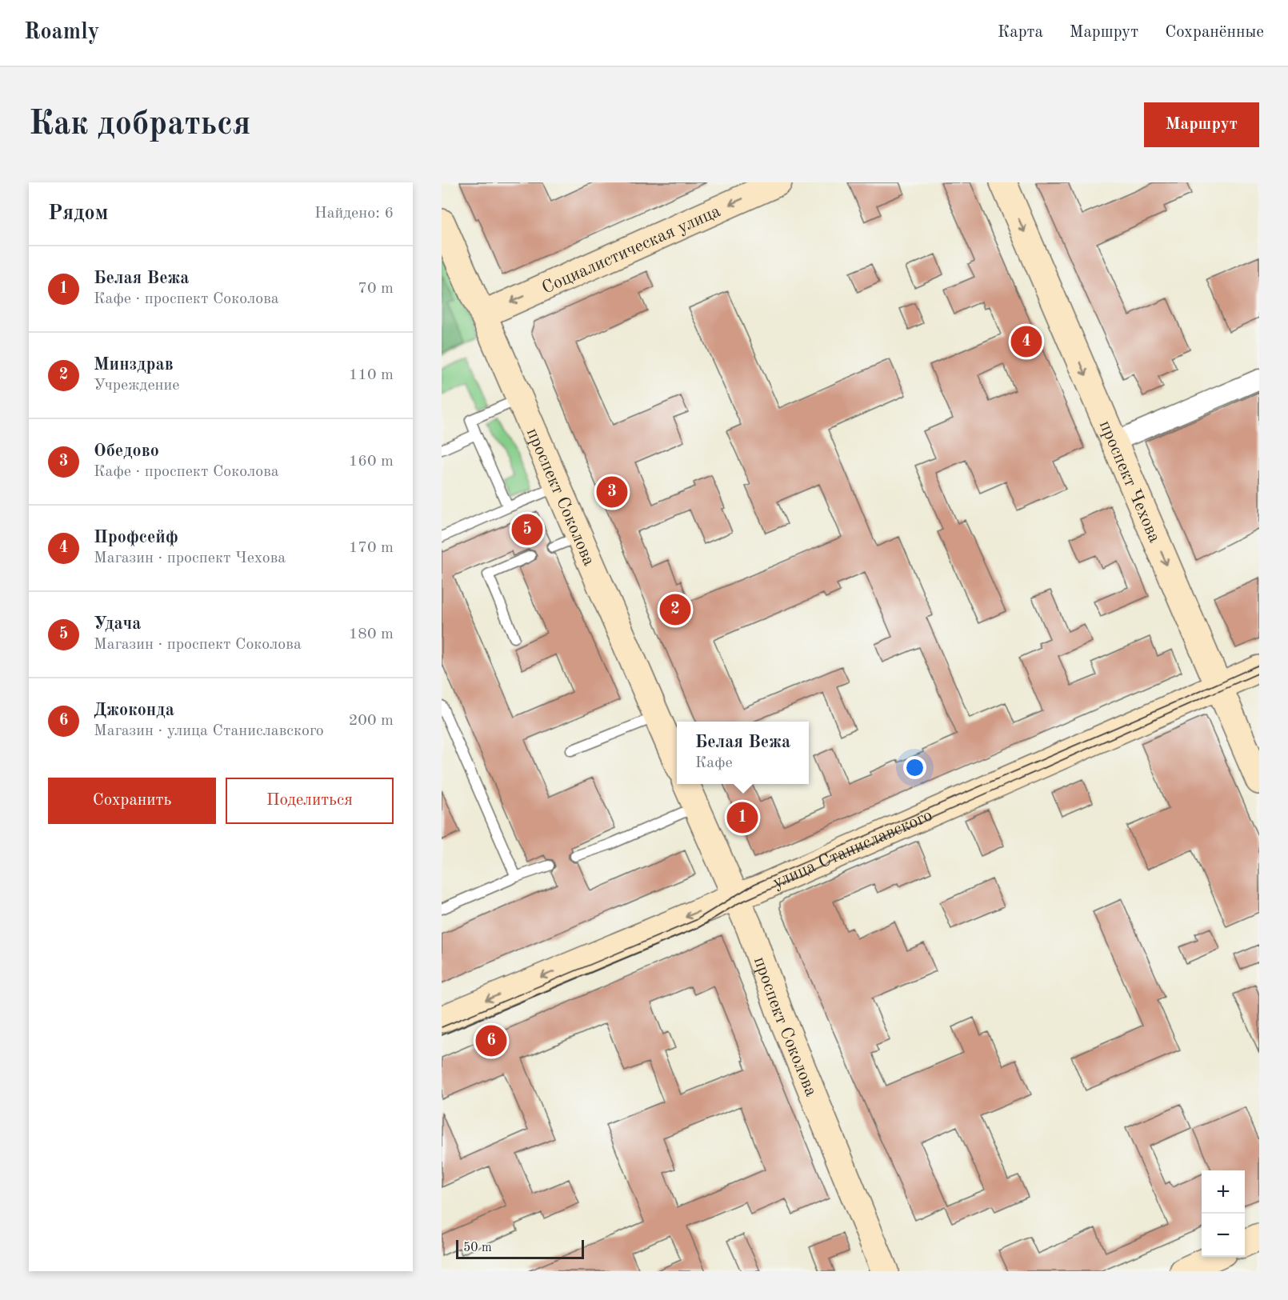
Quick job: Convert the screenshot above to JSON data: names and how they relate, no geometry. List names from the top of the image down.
{
  "streets": {
    "street": [
      "Социалистическая улица",
      "проспект Чехова",
      "проспект Соколова",
      "улица Станиславского"
    ]
  },
  "crossings": [
    ["Социалистическая улица", "проспект Соколова"],
    ["проспект Чехова", "улица Станиславского"],
    ["проспект Соколова", "улица Станиславского"]
  ],
  "one_way": ["Социалистическая улица", "проспект Чехова", "улица Станиславского"],
  "scale_bar": "50 m",
  "page": {
    "header": "Roamly",
    "nav": ["Карта", "Маршрут", "Сохранённые"],
    "buttons": [
      "Маршрут",
      ["Сохранить", "Поделиться"]
    ],
    "title": "Как добраться",
    "heading": ["Рядом", "Найдено: 6"],
    "list": [
      {
        "mark": "1",
        "name": "Белая Вежа",
        "note": "Кафе · проспект Соколова",
        "value": "70 m"
      },
      {
        "mark": "2",
        "name": "Минздрав",
        "note": "Учреждение",
        "value": "110 m"
      },
      {
        "mark": "3",
        "name": "Обедово",
        "note": "Кафе · проспект Соколова",
        "value": "160 m"
      },
      {
        "mark": "4",
        "name": "Профсейф",
        "note": "Магазин · проспект Чехова",
        "value": "170 m"
      },
      {
        "mark": "5",
        "name": "Удача",
        "note": "Магазин · проспект Соколова",
        "value": "180 m"
      },
      {
        "mark": "6",
        "name": "Джоконда",
        "note": "Магазин · улица Станиславского",
        "value": "200 m"
      }
    ],
    "pins": [
      "4",
      "3",
      "5",
      "2",
      "1",
      "6"
    ],
    "popup": ["Белая Вежа", "Кафе"],
    "map_buttons": ["+", "−"],
    "scale": "50 m"
  }
}
